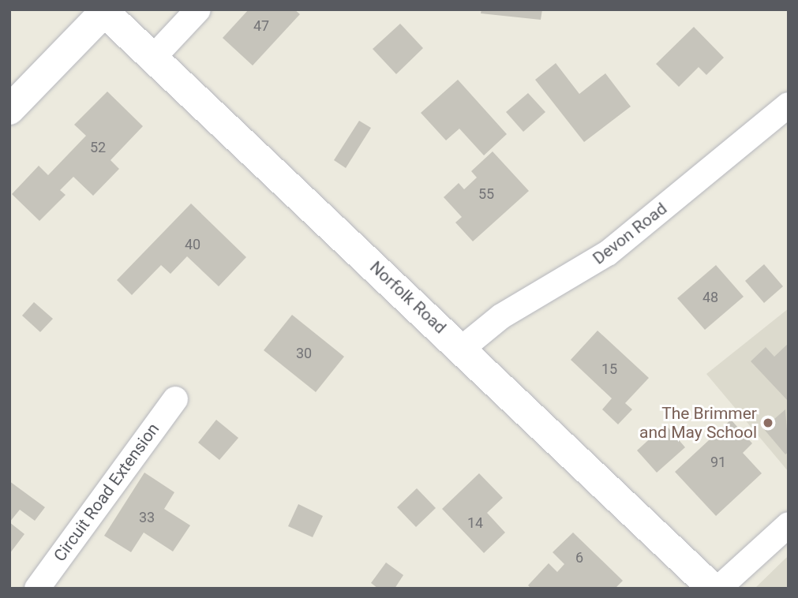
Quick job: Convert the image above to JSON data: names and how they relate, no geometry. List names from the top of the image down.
{
  "streets": {
    "street": ["Devon Road", "Norfolk Road", "Circuit Road Extension"]
  },
  "crossings": [
    ["Devon Road", "Norfolk Road"]
  ],
  "places": ["The Brimmer and May School"],
  "house_numbers": [
    "47",
    "52",
    "55",
    "40",
    "48",
    "30",
    "15",
    "91",
    "33",
    "14",
    "6"
  ]
}
